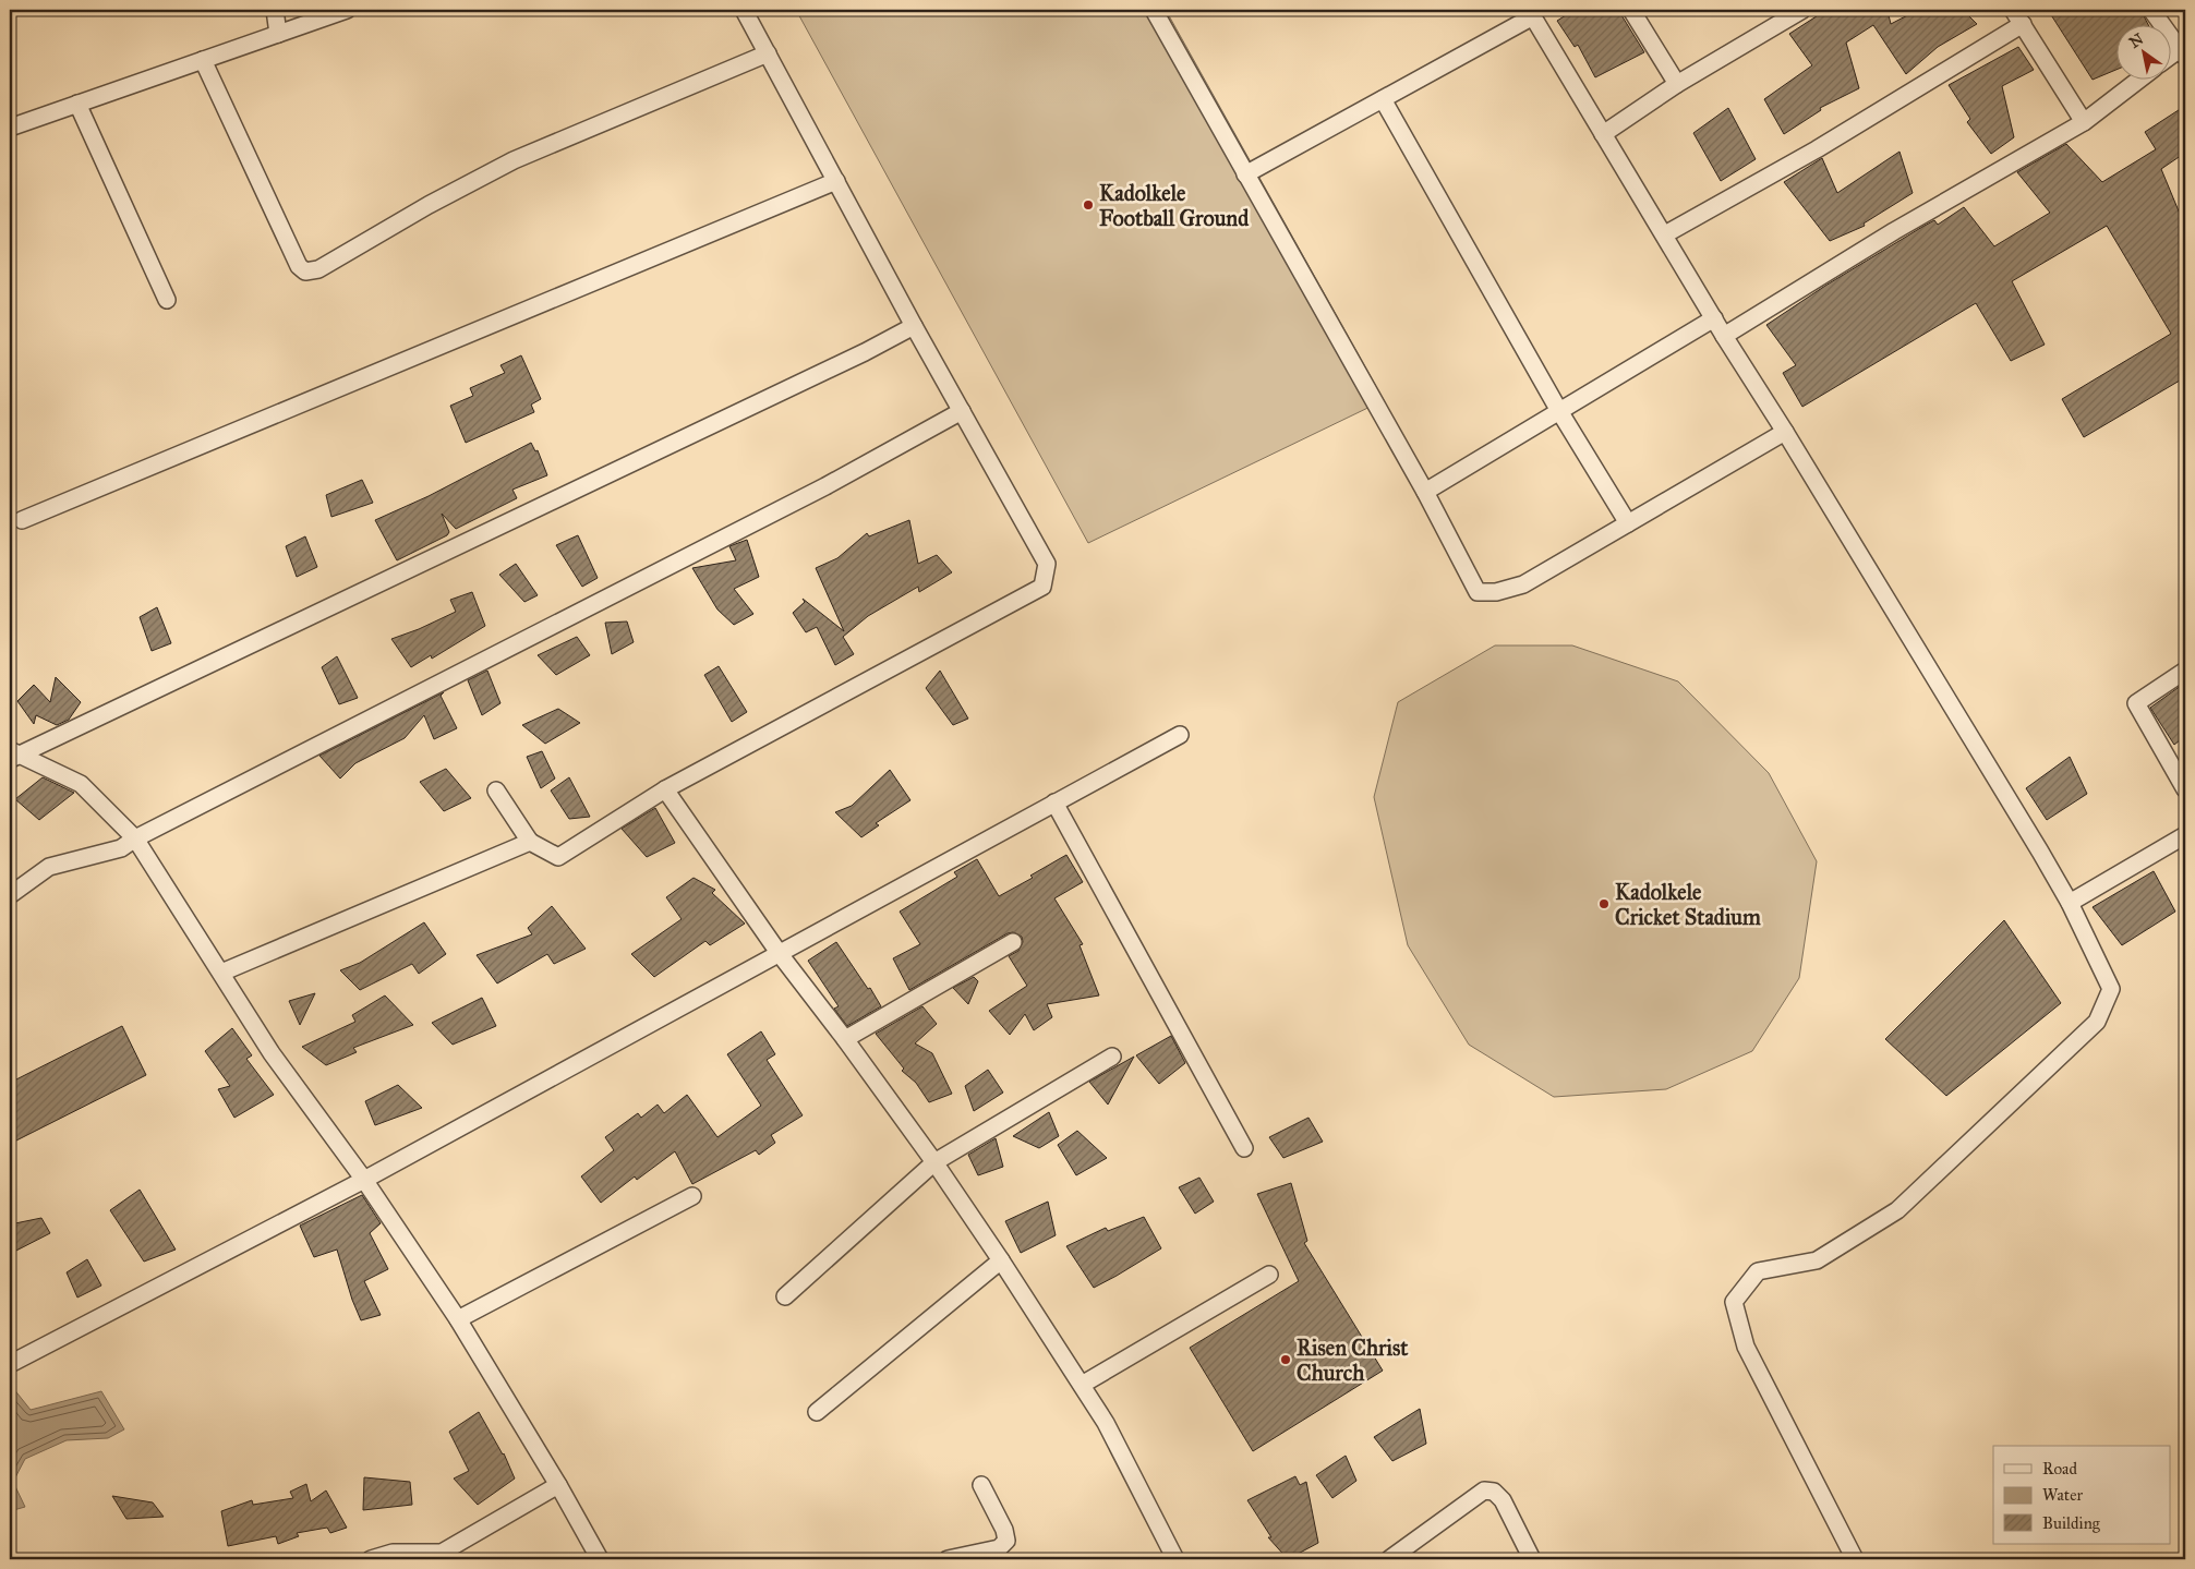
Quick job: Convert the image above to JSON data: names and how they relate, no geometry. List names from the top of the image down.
{
  "places": ["Kadolkele Football Ground", "Kadolkele Cricket Stadium", "Risen Christ Church"],
  "legend": ["Road", "Water", "Building"],
  "north": "top left"
}
